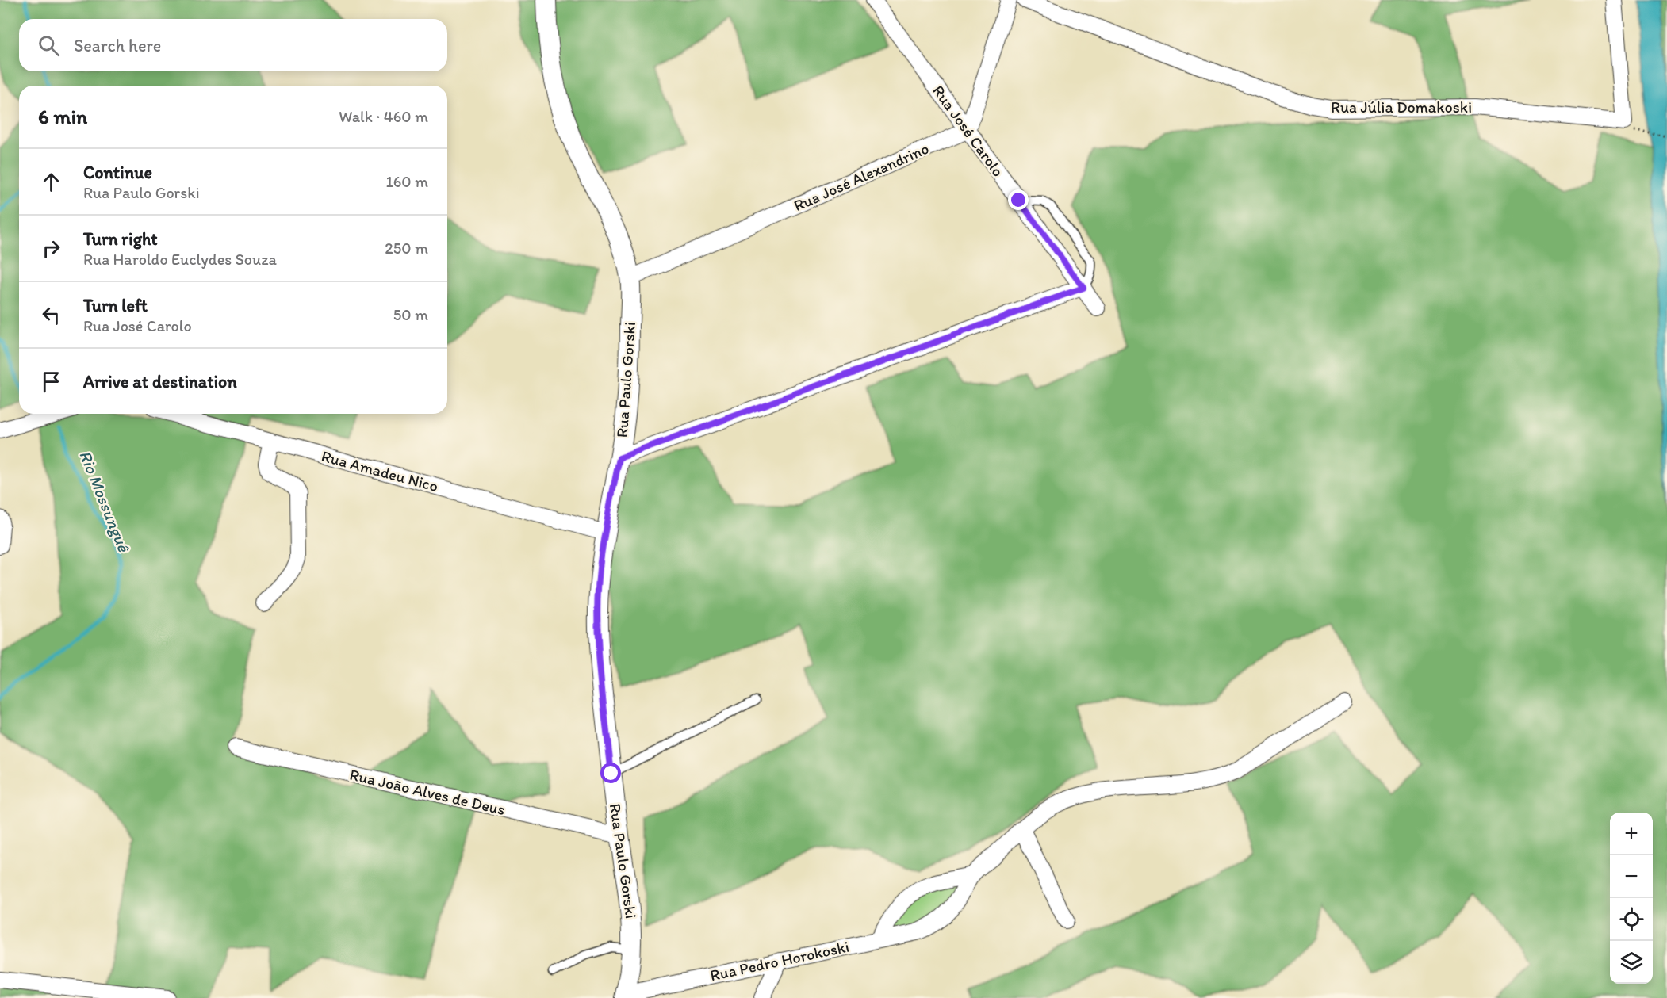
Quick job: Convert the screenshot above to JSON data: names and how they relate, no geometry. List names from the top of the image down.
{
  "streets": {
    "street": [
      "Rua Júlia Domakoski",
      "Rua José Carolo",
      "Rua José Alexandrino",
      "Rua Paulo Gorski",
      "Rua Amadeu Nico",
      "Rua João Alves de Deus",
      "Rua Pedro Horokoski"
    ]
  },
  "crossings": [
    ["Rua José Carolo", "Rua José Alexandrino"],
    ["Rua José Alexandrino", "Rua Paulo Gorski"],
    ["Rua Paulo Gorski", "Rua Amadeu Nico"],
    ["Rua Paulo Gorski", "Rua João Alves de Deus"],
    ["Rua Paulo Gorski", "Rua Pedro Horokoski"]
  ],
  "water": ["Rio Mossunguê"],
  "page": {
    "search": "Search here",
    "heading": ["6 min", "Walk · 460 m"],
    "list": [
      ["Continue", "Rua Paulo Gorski", "160 m"],
      ["Turn right", "Rua Haroldo Euclydes Souza", "250 m"],
      ["Turn left", "Rua José Carolo", "50 m"],
      "Arrive at destination"
    ],
    "map_buttons": ["+", "−"]
  }
}
